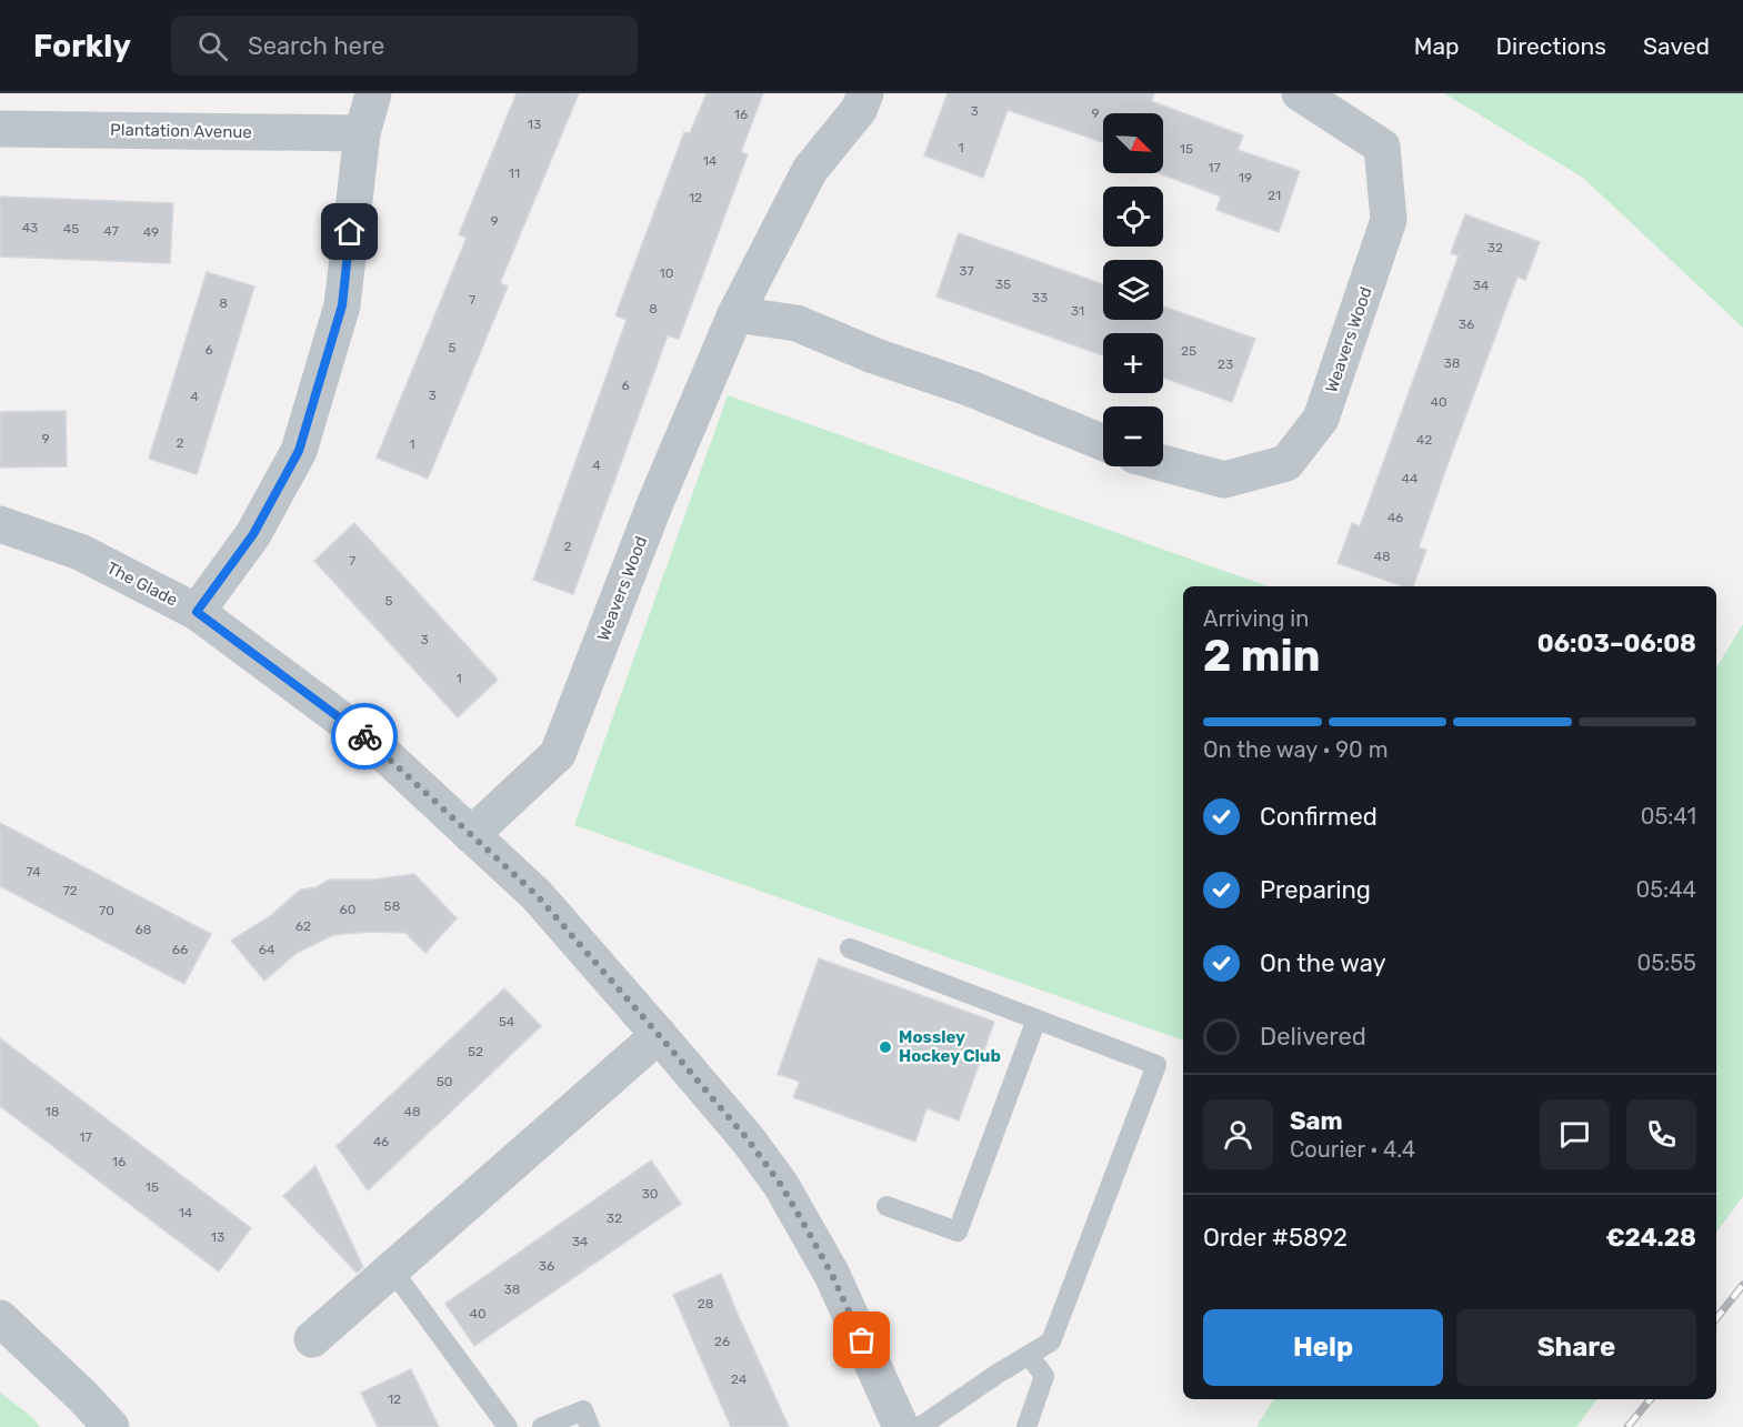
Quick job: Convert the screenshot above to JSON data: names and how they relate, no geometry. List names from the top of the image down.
{
  "streets": {
    "street": ["Plantation Avenue", "Weavers Wood", "The Glade"]
  },
  "crossings": [
    ["Weavers Wood", "The Glade"]
  ],
  "places": ["Mossley Hockey Club"],
  "house_numbers": [
    "3",
    "9",
    "16",
    "13",
    "1",
    "15",
    "14",
    "17",
    "11",
    "19",
    "21",
    "12",
    "9",
    "43",
    "45",
    "47",
    "49",
    "32",
    "37",
    "10",
    "35",
    "34",
    "33",
    "7",
    "8",
    "8",
    "31",
    "36",
    "5",
    "6",
    "25",
    "38",
    "23",
    "6",
    "3",
    "4",
    "40",
    "9",
    "42",
    "2",
    "1",
    "4",
    "44",
    "46",
    "2",
    "48",
    "7",
    "5",
    "3",
    "1",
    "74",
    "72",
    "58",
    "60",
    "70",
    "62",
    "68",
    "66",
    "64",
    "54",
    "52",
    "50",
    "18",
    "48",
    "17",
    "46",
    "16",
    "15",
    "30",
    "14",
    "32",
    "13",
    "34",
    "36",
    "38",
    "28",
    "40",
    "26",
    "24",
    "12"
  ],
  "north": "bottom right",
  "page": {
    "header": "Forkly",
    "search": "Search here",
    "nav": ["Map", "Directions", "Saved"],
    "map_buttons": ["+", "−"],
    "heading": ["2 min", "Arriving in", "06:03–06:08"],
    "panel": [
      "Sam",
      "Courier · 4.4",
      "Order #5892",
      "€24.28"
    ],
    "bar": "On the way · 90 m",
    "list": [
      ["Confirmed", "05:41"],
      ["Preparing", "05:44"],
      ["On the way", "05:55"],
      "Delivered"
    ],
    "buttons": ["Help", "Share"]
  }
}
